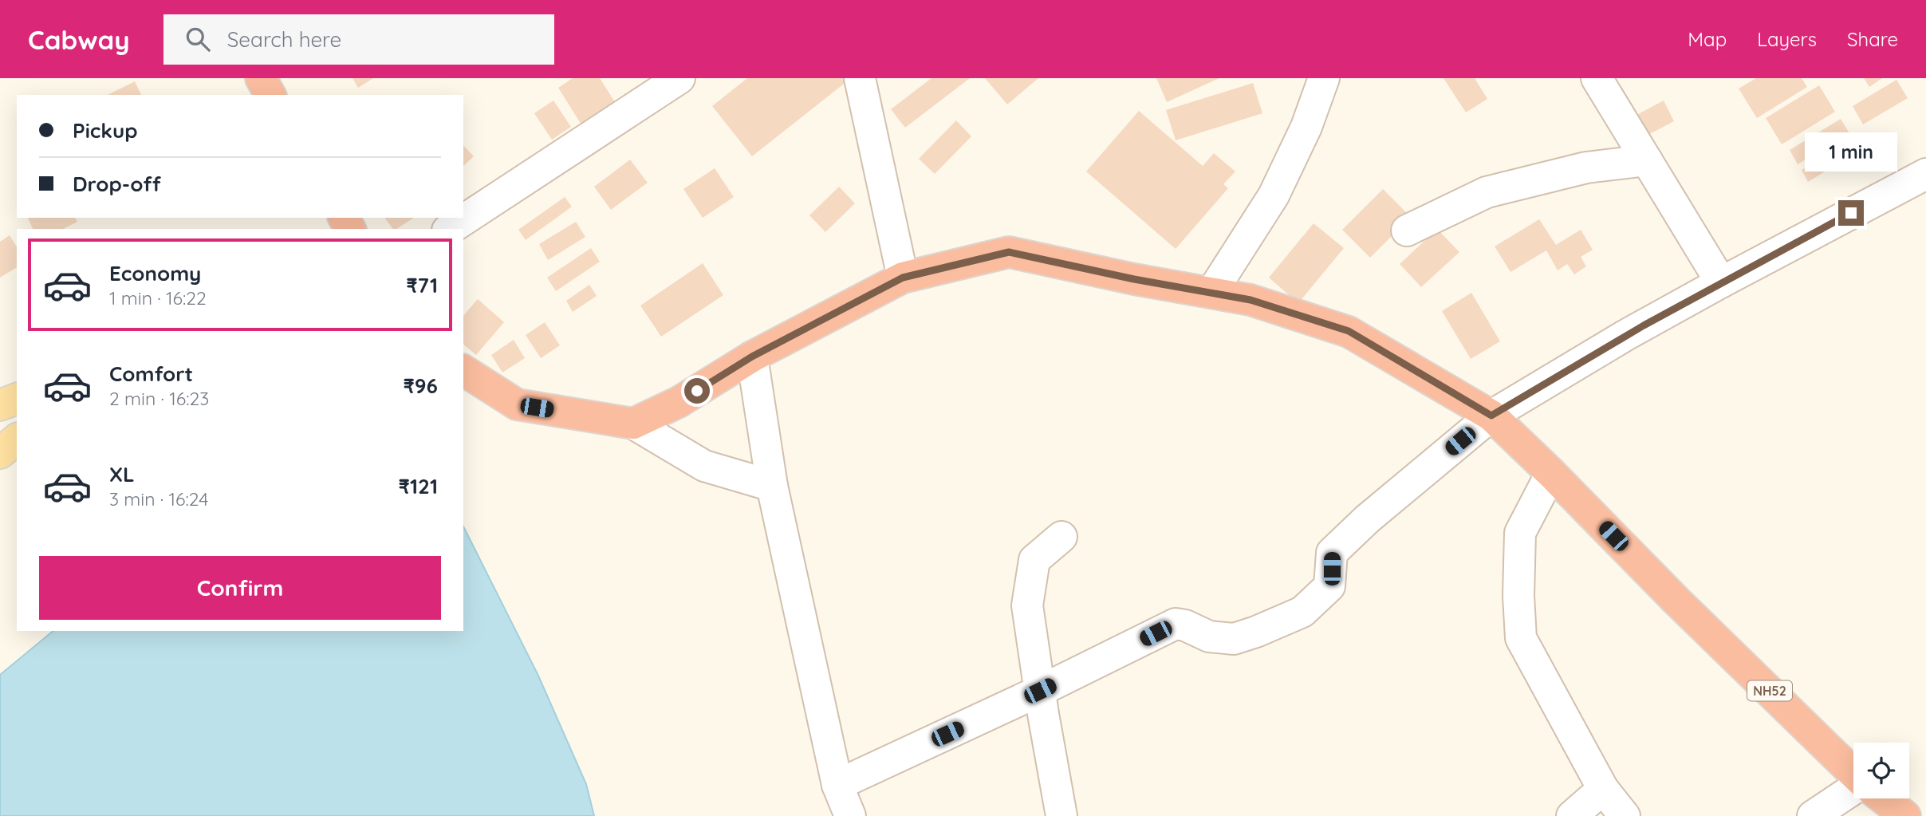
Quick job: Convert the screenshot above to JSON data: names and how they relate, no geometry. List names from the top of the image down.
{
  "streets": {
    "highway": ["NH52"]
  },
  "page": {
    "header": "Cabway",
    "search": "Search here",
    "nav": ["Map", "Layers", "Share"],
    "banner": ["Pickup", "Drop-off"],
    "bubble": "1 min",
    "list": [
      {
        "name": "Economy",
        "note": "1 min · 16:22",
        "value": "₹71"
      },
      {
        "name": "Comfort",
        "note": "2 min · 16:23",
        "value": "₹96"
      },
      {
        "name": "XL",
        "note": "3 min · 16:24",
        "value": "₹121"
      }
    ],
    "buttons": "Confirm"
  }
}
